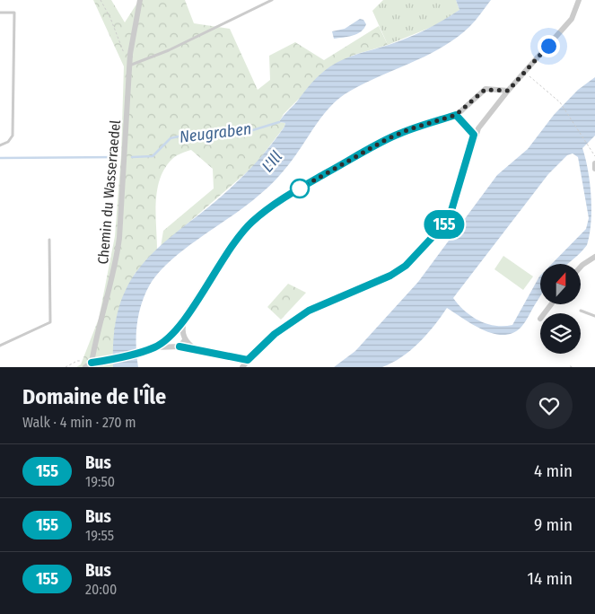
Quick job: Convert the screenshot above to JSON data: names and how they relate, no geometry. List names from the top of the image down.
{
  "streets": {
    "street": ["Chemin du Wasserraedel"]
  },
  "water": ["Neugraben", "L'Ill"],
  "lines": ["bus line 155"],
  "north": "top",
  "page": {
    "on_map": "155",
    "heading": ["Domaine de l'Île", "Walk · 4 min · 270 m"],
    "list": [
      {
        "mark": "155",
        "name": "Bus",
        "note": "19:50",
        "value": "4 min"
      },
      {
        "mark": "155",
        "name": "Bus",
        "note": "19:55",
        "value": "9 min"
      },
      {
        "mark": "155",
        "name": "Bus",
        "note": "20:00",
        "value": "14 min"
      }
    ]
  }
}
